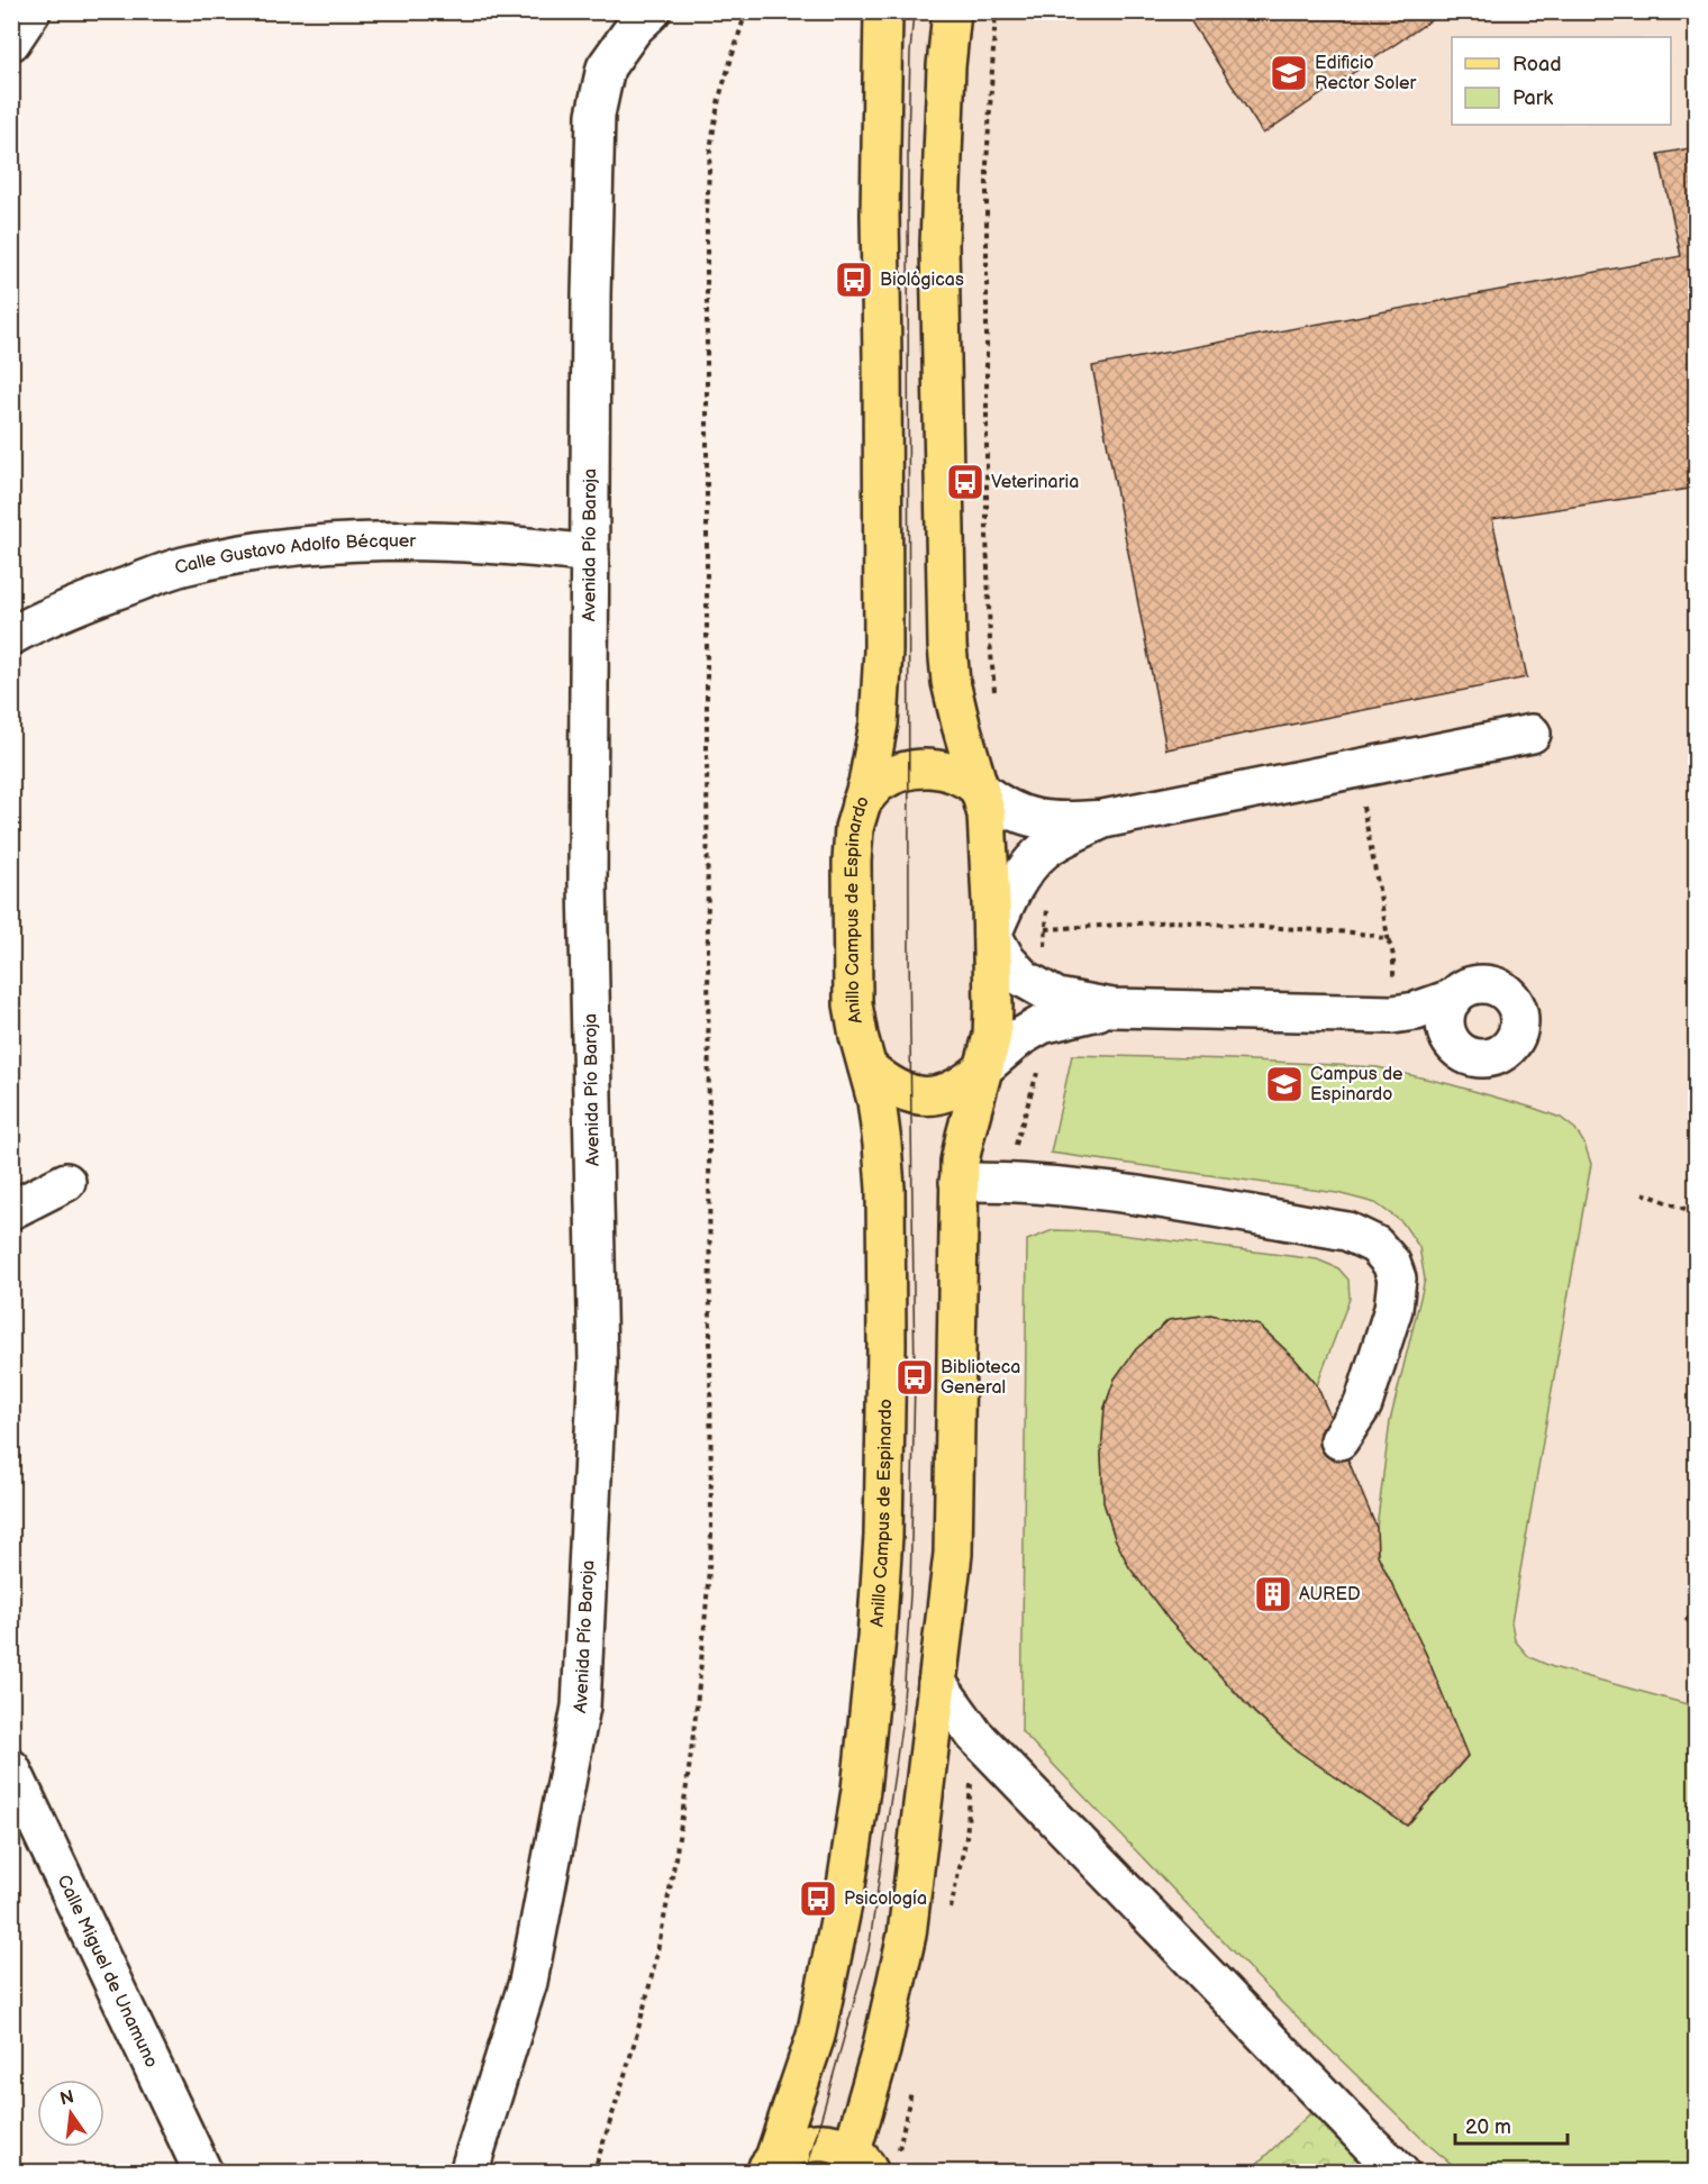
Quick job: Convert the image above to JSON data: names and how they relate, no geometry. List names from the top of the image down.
{
  "streets": {
    "main road": ["Anillo Campus de Espinardo"],
    "street": ["Avenida Pío Baroja", "Calle Gustavo Adolfo Bécquer", "Calle Miguel de Unamuno"]
  },
  "crossings": [
    ["Avenida Pío Baroja", "Calle Gustavo Adolfo Bécquer"]
  ],
  "places": {
    "school or university": ["Edificio Rector Soler", "Campus de Espinardo"],
    "bus stop": [
      "Biológicas",
      "Veterinaria",
      "Biblioteca General",
      "Psicología"
    ],
    "building": ["AURED"]
  },
  "legend": ["Road", "Park"],
  "scale_bar": "20 m",
  "north": "top"
}
